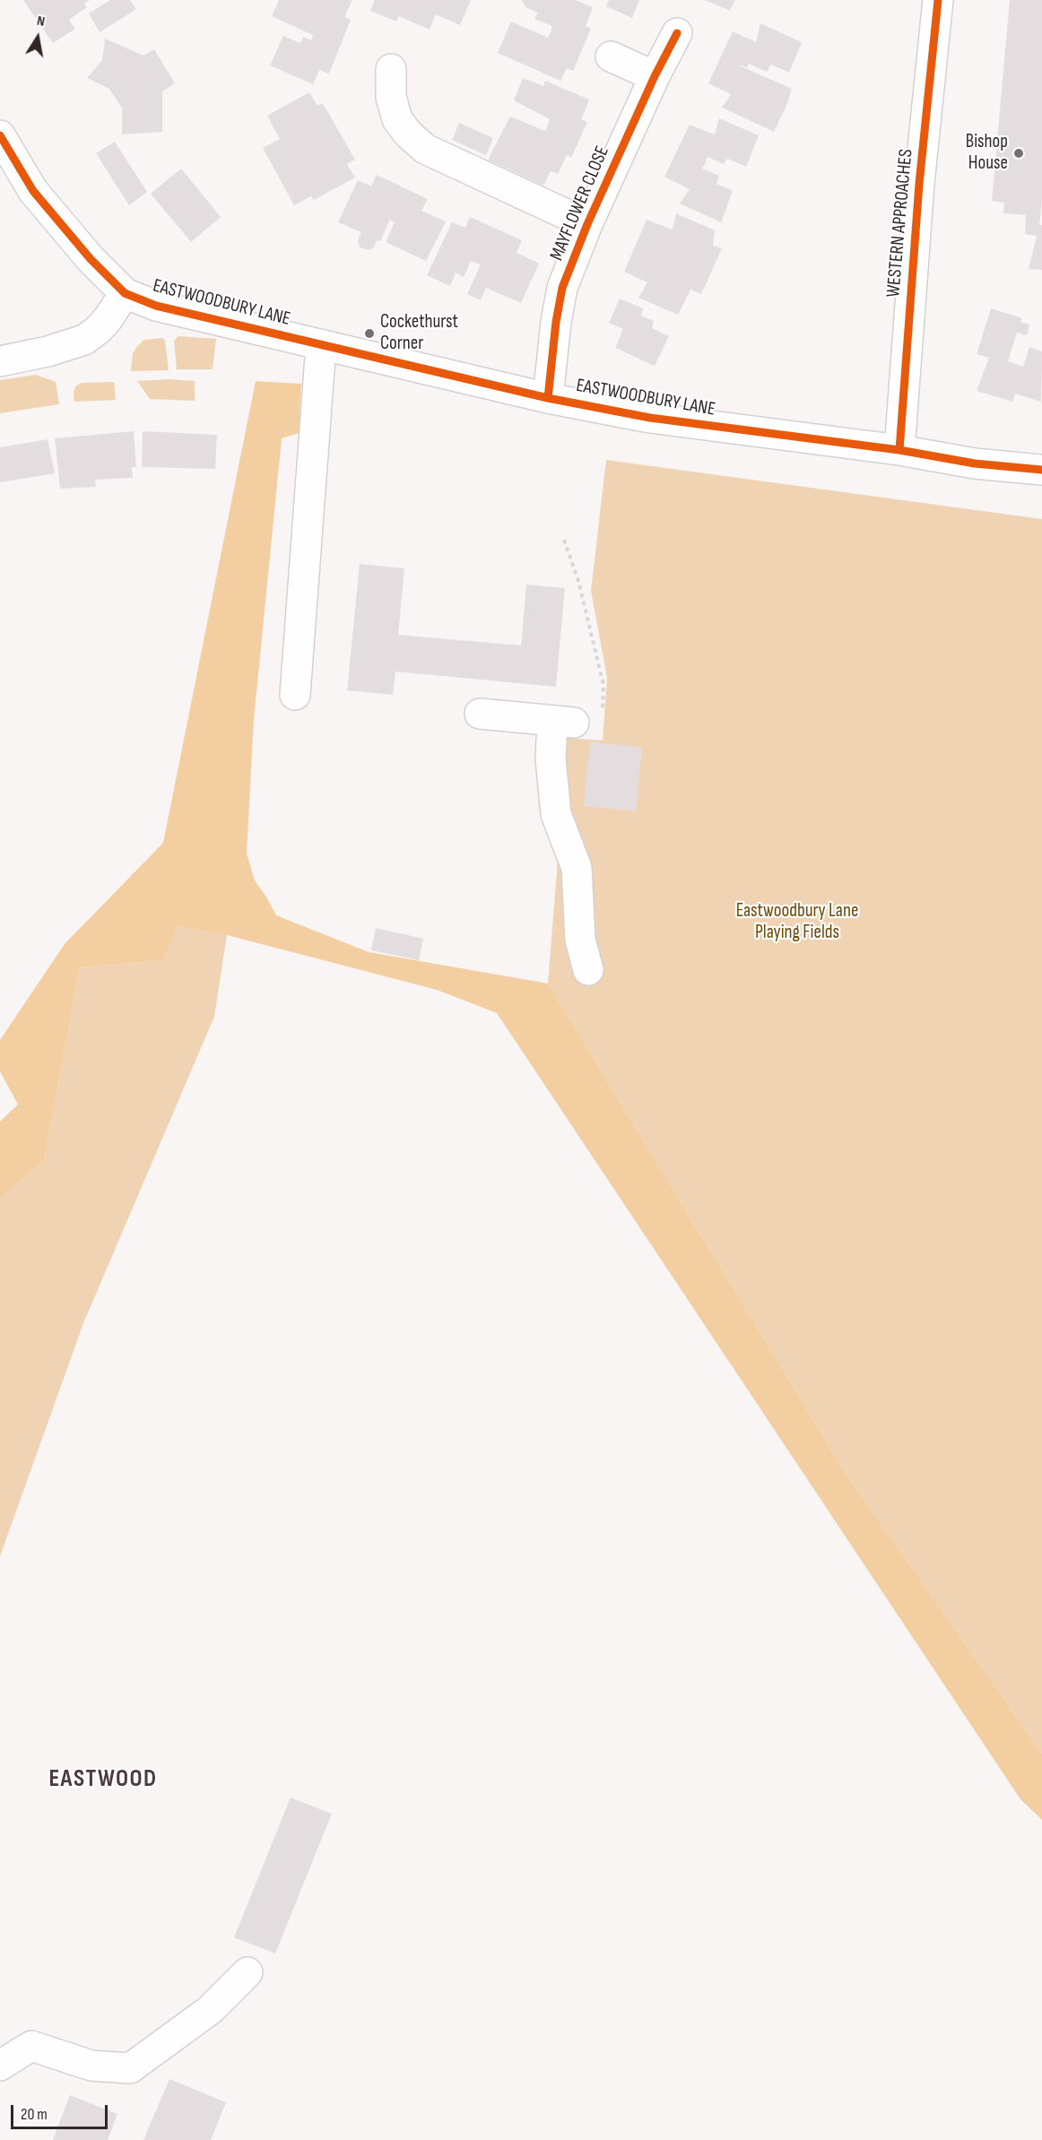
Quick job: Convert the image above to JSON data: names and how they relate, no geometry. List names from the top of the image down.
{
  "streets": {
    "street": ["MAYFLOWER CLOSE", "WESTERN APPROACHES", "EASTWOODBURY LANE"]
  },
  "crossings": [
    ["MAYFLOWER CLOSE", "EASTWOODBURY LANE"],
    ["WESTERN APPROACHES", "EASTWOODBURY LANE"]
  ],
  "districts": ["EASTWOOD"],
  "parks": ["Eastwoodbury Lane Playing Fields"],
  "places": ["Bishop House", "Cockethurst Corner"],
  "scale_bar": "20 m",
  "north": "top"
}
